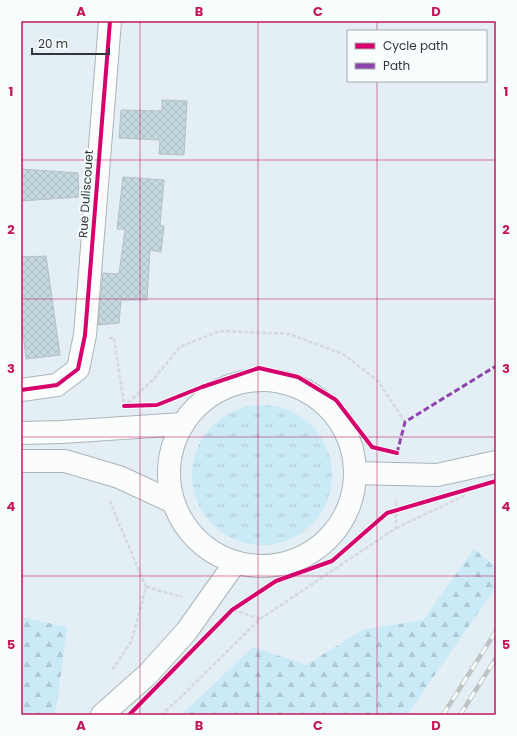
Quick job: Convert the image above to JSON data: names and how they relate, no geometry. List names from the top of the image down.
{
  "streets": {
    "main road": ["Rue Duliscouet"]
  },
  "legend": ["Cycle path", "Path"],
  "scale_bar": "20 m",
  "grid": {
    "columns": [
      "A",
      "B",
      "C",
      "D"
    ],
    "rows": [
      "1",
      "2",
      "3",
      "4",
      "5"
    ]
  }
}
